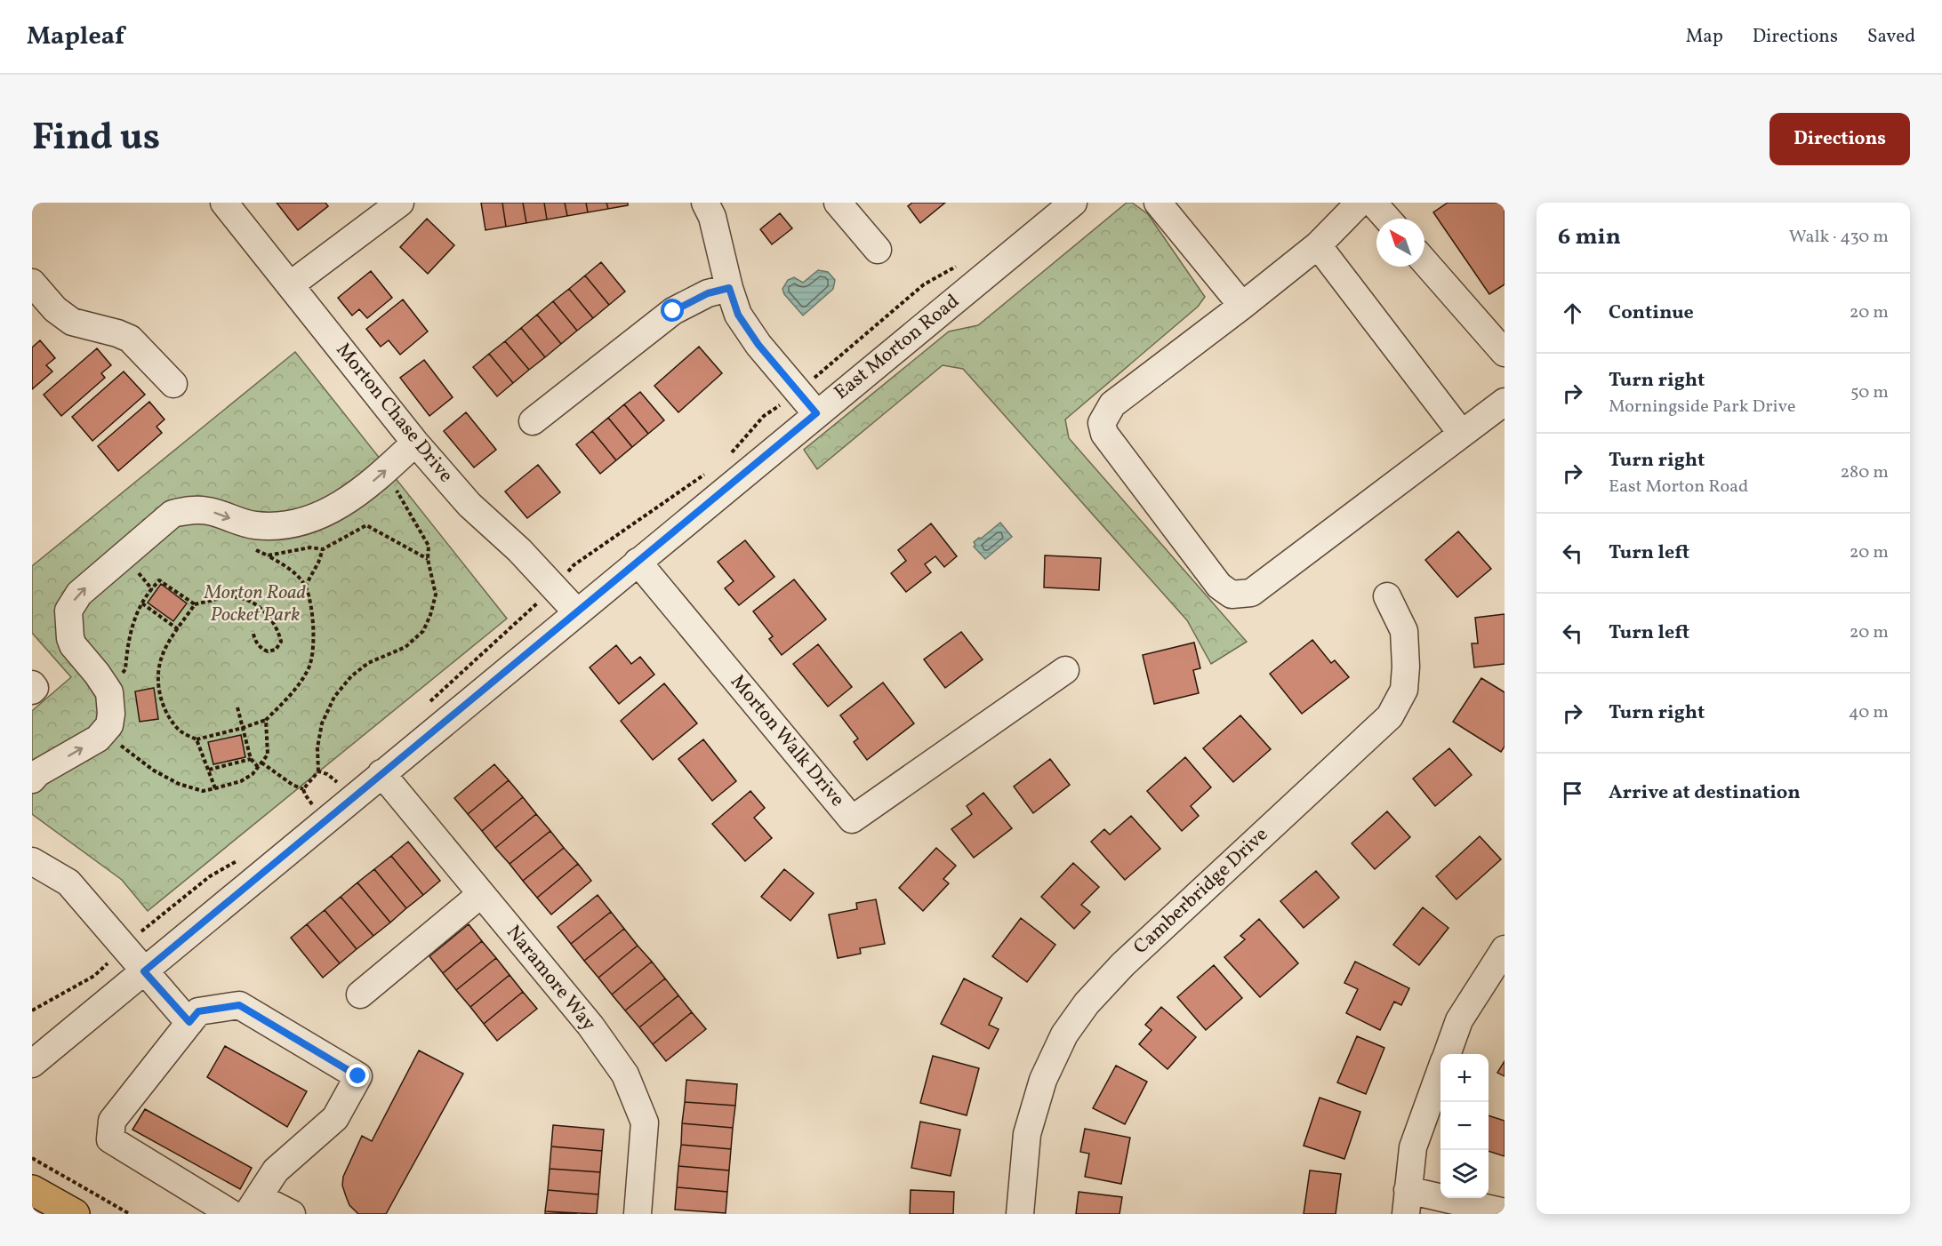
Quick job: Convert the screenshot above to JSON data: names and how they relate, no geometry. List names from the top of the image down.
{
  "streets": {
    "street": [
      "East Morton Road",
      "Morton Chase Drive",
      "Morton Walk Drive",
      "Camberbridge Drive",
      "Naramore Way"
    ]
  },
  "crossings": [
    ["East Morton Road", "Morton Chase Drive"],
    ["East Morton Road", "Morton Walk Drive"],
    ["East Morton Road", "Naramore Way"]
  ],
  "parks": ["Morton Road Pocket Park"],
  "north": "top left",
  "page": {
    "header": "Mapleaf",
    "nav": ["Map", "Directions", "Saved"],
    "title": "Find us",
    "buttons": "Directions",
    "heading": ["6 min", "Walk · 430 m"],
    "list": [
      ["Continue", "20 m"],
      ["Turn right", "Morningside Park Drive", "50 m"],
      ["Turn right", "East Morton Road", "280 m"],
      ["Turn left", "20 m"],
      ["Turn left", "20 m"],
      ["Turn right", "40 m"],
      "Arrive at destination"
    ],
    "map_buttons": ["+", "−"]
  }
}
